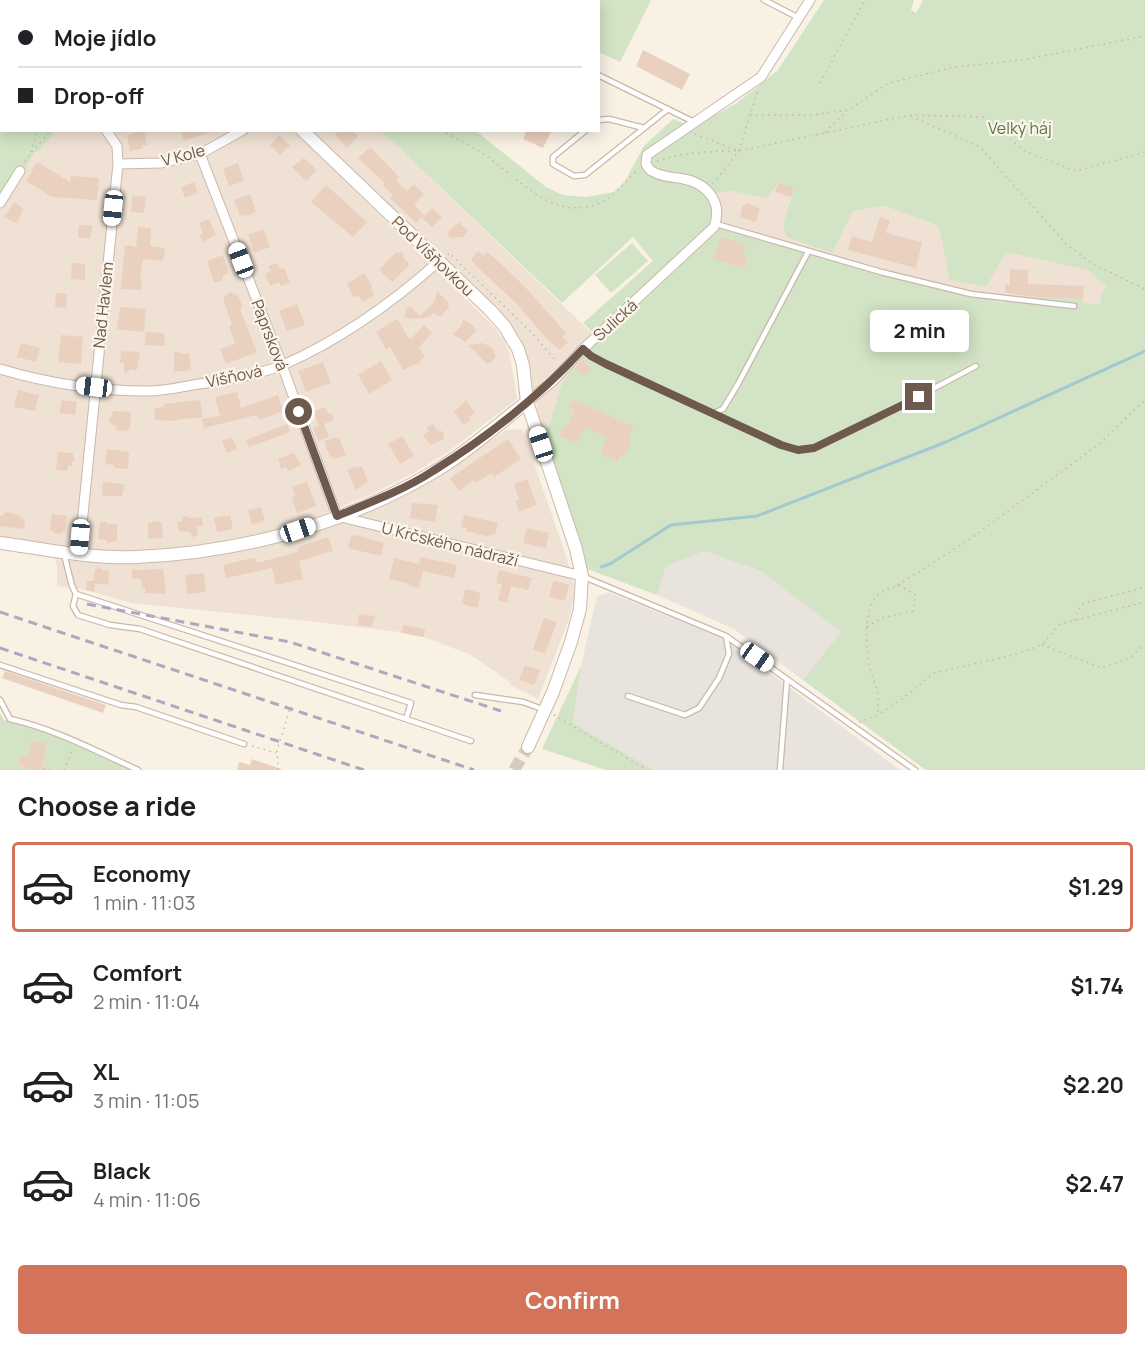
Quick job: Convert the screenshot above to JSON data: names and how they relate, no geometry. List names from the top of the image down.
{
  "streets": {
    "street": [
      "V Kole",
      "Pod Višňovkou",
      "Nad Havlem",
      "Sulická",
      "Paprsková",
      "Višňová",
      "U Krčského nádraží"
    ]
  },
  "crossings": [
    ["V Kole", "Nad Havlem"],
    ["V Kole", "Paprsková"],
    ["Pod Višňovkou", "Sulická"],
    ["Pod Višňovkou", "Višňová"],
    ["Nad Havlem", "Višňová"],
    ["Paprsková", "Višňová"],
    ["Paprsková", "U Krčského nádraží"]
  ],
  "parks": ["Velký háj"],
  "page": {
    "banner": ["Moje jídlo", "Drop-off"],
    "bubble": "2 min",
    "heading": "Choose a ride",
    "list": [
      {
        "name": "Economy",
        "note": "1 min · 11:03",
        "value": "$1.29"
      },
      {
        "name": "Comfort",
        "note": "2 min · 11:04",
        "value": "$1.74"
      },
      {
        "name": "XL",
        "note": "3 min · 11:05",
        "value": "$2.20"
      },
      {
        "name": "Black",
        "note": "4 min · 11:06",
        "value": "$2.47"
      }
    ],
    "buttons": "Confirm"
  }
}
